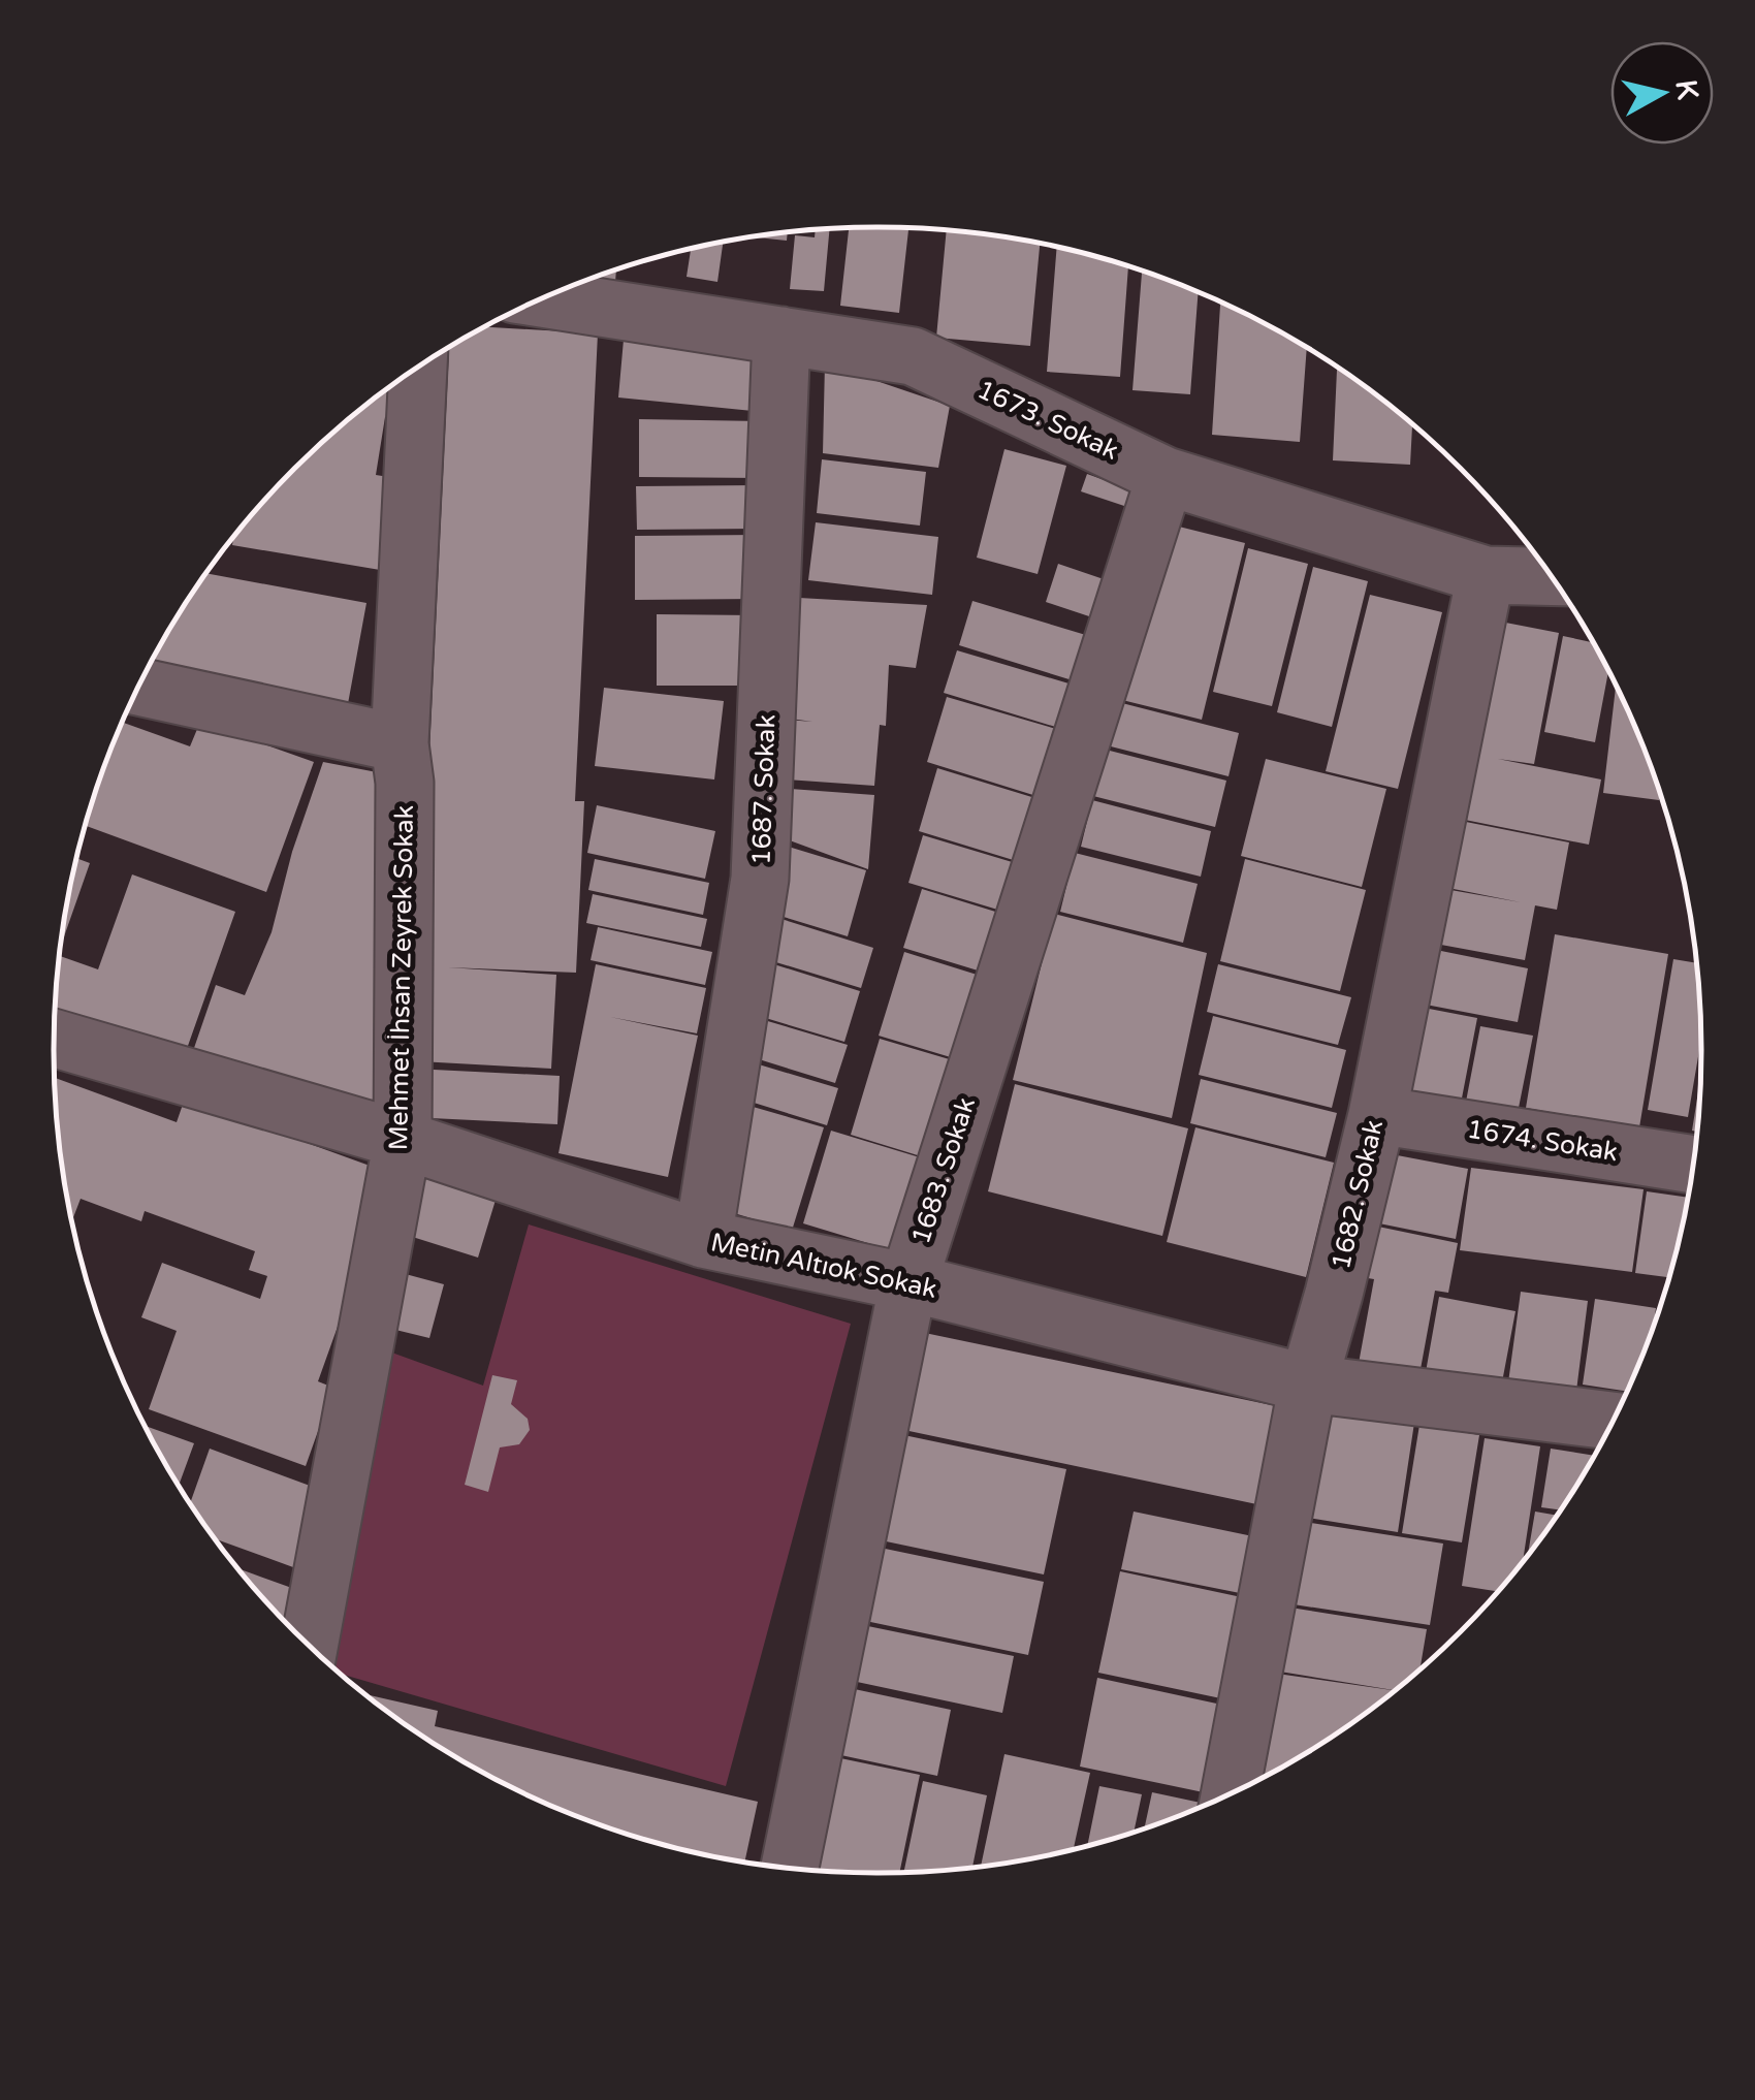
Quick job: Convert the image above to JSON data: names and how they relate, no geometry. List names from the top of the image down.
{
  "streets": {
    "street": [
      "1673. Sokak",
      "1687. Sokak",
      "Mehmet İhsan Zeyrek Sokak",
      "1674. Sokak",
      "1683. Sokak",
      "1682. Sokak",
      "Metin Altıok Sokak"
    ]
  },
  "crossings": [
    ["1673. Sokak", "1687. Sokak"],
    ["1673. Sokak", "1683. Sokak"],
    ["1673. Sokak", "1682. Sokak"],
    ["1687. Sokak", "Metin Altıok Sokak"],
    ["Mehmet İhsan Zeyrek Sokak", "Metin Altıok Sokak"],
    ["1674. Sokak", "1682. Sokak"],
    ["1683. Sokak", "Metin Altıok Sokak"],
    ["1682. Sokak", "Metin Altıok Sokak"]
  ],
  "north": "right"
}
